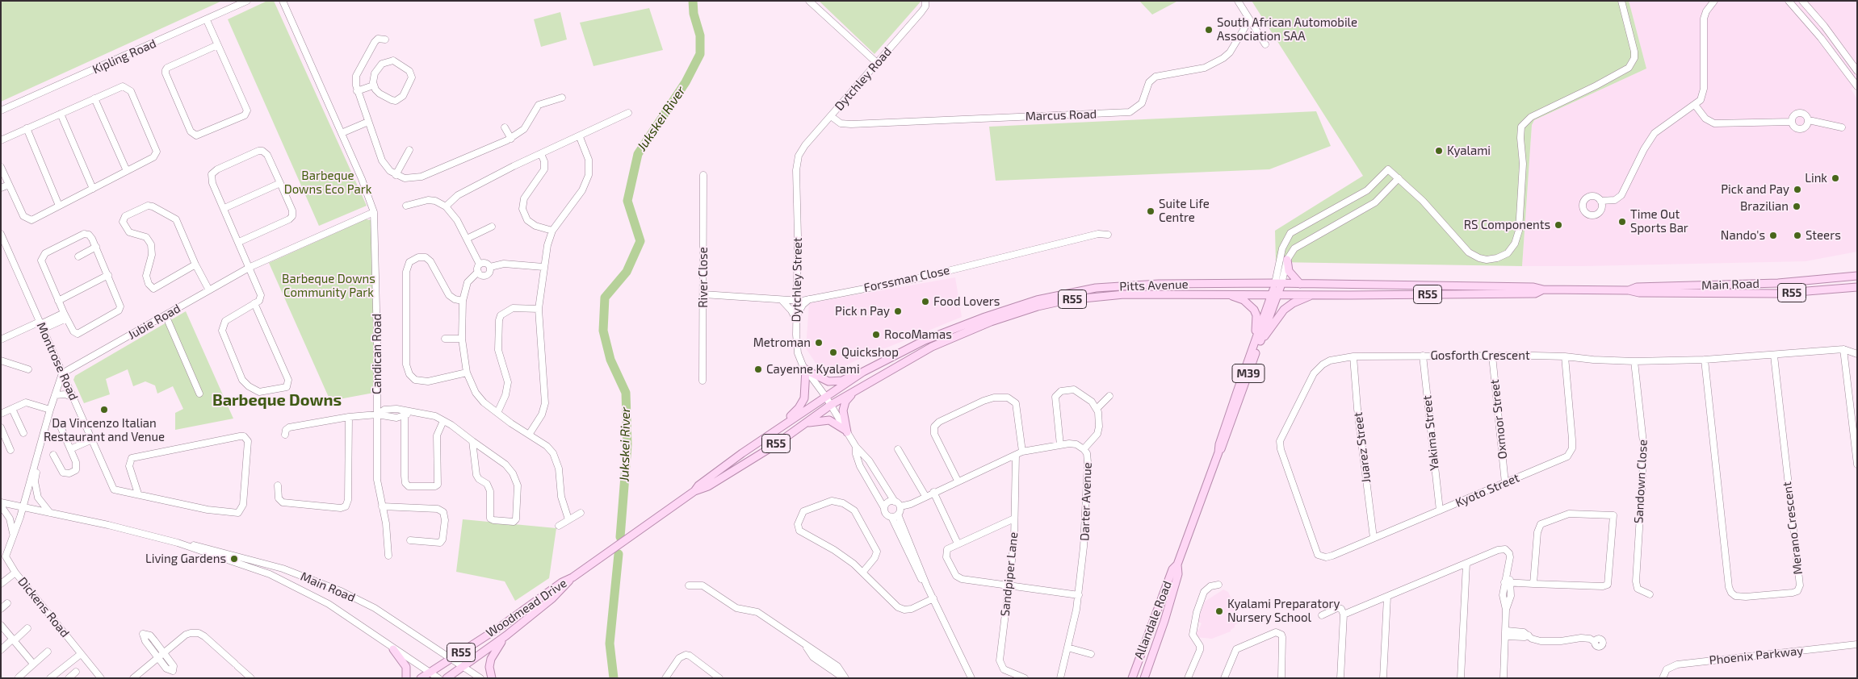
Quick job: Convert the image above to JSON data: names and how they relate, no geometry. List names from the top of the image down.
{
  "streets": {
    "main road": [
      "Main Road",
      "Pitts Avenue",
      "R55",
      "M39",
      "Woodmead Drive",
      "Allandale Road"
    ],
    "street": [
      "Kipling Road",
      "Dytchley Road",
      "Marcus Road",
      "River Close",
      "Forssman Close",
      "Dytchley Street",
      "Jubie Road",
      "Candican Road",
      "Gosforth Crescent",
      "Montrose Road",
      "Oxmoor Street",
      "Yakima Street",
      "Juarez Street",
      "Sandown Close",
      "Kyoto Street",
      "Darter Avenue",
      "Merano Crescent",
      "Sandpiper Lane",
      "Dickens Road",
      "Phoenix Parkway"
    ]
  },
  "crossings": [
    ["Dytchley Road", "Marcus Road"],
    ["Dytchley Road", "Dytchley Street"],
    ["River Close", "Forssman Close"],
    ["Forssman Close", "Dytchley Street"],
    ["Dytchley Street", "Pitts Avenue"],
    ["Dytchley Street", "Woodmead Drive"],
    ["Main Road", "Pitts Avenue"],
    ["Main Road", "Dickens Road"],
    ["Main Road", "Woodmead Drive"],
    ["Pitts Avenue", "Woodmead Drive"],
    ["Pitts Avenue", "Allandale Road"],
    ["Jubie Road", "Candican Road"],
    ["Jubie Road", "Montrose Road"],
    ["Gosforth Crescent", "Oxmoor Street"],
    ["Gosforth Crescent", "Yakima Street"],
    ["Gosforth Crescent", "Juarez Street"],
    ["Gosforth Crescent", "Sandown Close"],
    ["Gosforth Crescent", "Kyoto Street"],
    ["Gosforth Crescent", "Merano Crescent"],
    ["Oxmoor Street", "Kyoto Street"],
    ["Yakima Street", "Kyoto Street"],
    ["Juarez Street", "Kyoto Street"],
    ["Darter Avenue", "Sandpiper Lane"]
  ],
  "districts": ["Barbeque Downs"],
  "water": ["Jukskei River"],
  "parks": ["Barbeque Downs Eco Park", "Barbeque Downs Community Park"],
  "places": [
    "South African Automobile Association SAA",
    "Kyalami",
    "Link",
    "Pick and Pay",
    "Brazilian",
    "Suite Life Centre",
    "Time Out Sports Bar",
    "RS Components",
    "Nando's",
    "Steers",
    "Food Lovers",
    "Pick n Pay",
    "RocoMamas",
    "Metroman",
    "Quickshop",
    "Cayenne Kyalami",
    "Da Vincenzo Italian Restaurant and Venue",
    "Living Gardens",
    "Kyalami Preparatory Nursery School"
  ]
}
